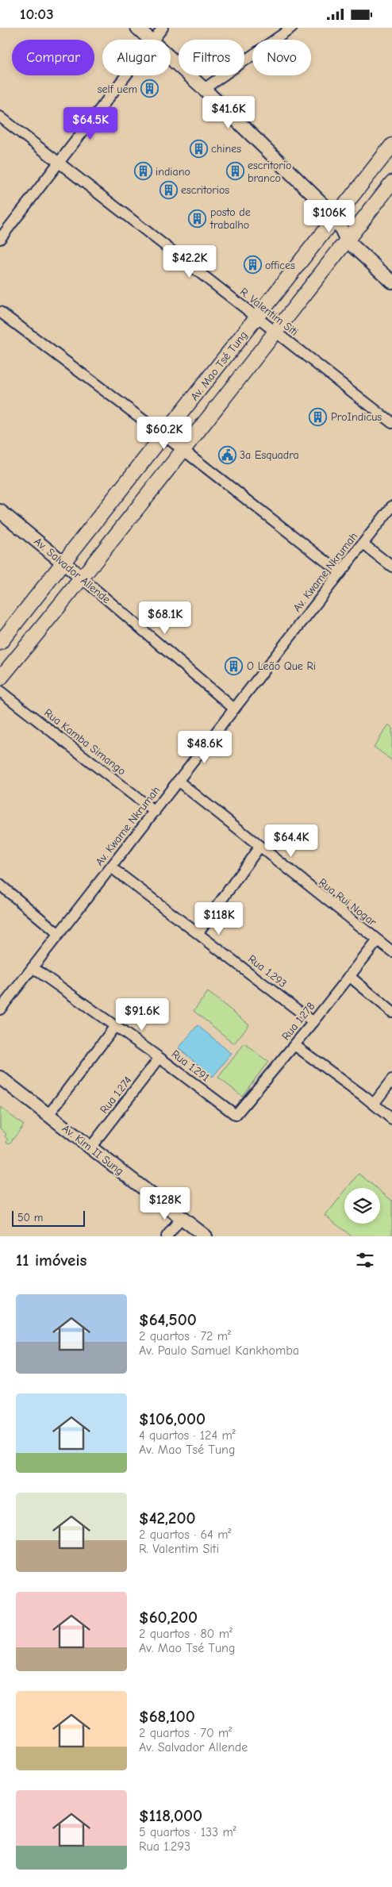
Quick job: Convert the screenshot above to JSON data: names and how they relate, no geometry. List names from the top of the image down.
{
  "streets": {
    "main road": ["Av. Mao Tsé Tung"],
    "street": [
      "R. Valentim Siti",
      "Av. Salvador Allende",
      "Av. Kwame Nkrumah",
      "Rua Kamba Simango",
      "Rua Rui Nogar",
      "Rua 1.293",
      "Rua 1.278",
      "Rua 1.291",
      "Rua 1.274",
      "Av. Kim II Sung"
    ]
  },
  "crossings": [
    ["R. Valentim Siti", "Av. Mao Tsé Tung"],
    ["Av. Mao Tsé Tung", "Av. Salvador Allende"],
    ["Av. Salvador Allende", "Av. Kwame Nkrumah"],
    ["Av. Kwame Nkrumah", "Rua Kamba Simango"],
    ["Av. Kwame Nkrumah", "Rua Rui Nogar"],
    ["Av. Kwame Nkrumah", "Rua 1.293"],
    ["Av. Kwame Nkrumah", "Rua 1.291"],
    ["Rua Rui Nogar", "Rua 1.278"],
    ["Rua 1.293", "Rua 1.278"],
    ["Rua 1.278", "Rua 1.291"],
    ["Rua 1.291", "Rua 1.274"],
    ["Rua 1.274", "Av. Kim II Sung"]
  ],
  "places": {
    "building": [
      "self uem",
      "chines",
      "indiano",
      "escritorio branco",
      "escritorios",
      "posto de trabalho",
      "offices",
      "ProIndicus",
      "O Leão Que Ri"
    ],
    "public building": ["3a Esquadra"]
  },
  "scale_bar": "50 m",
  "page": {
    "status": "10:03",
    "chip": [
      "Comprar",
      "Alugar",
      "Filtros",
      "Novo"
    ],
    "price": [
      "$41.6K",
      "$64.5K",
      "$106K",
      "$42.2K",
      "$60.2K",
      "$68.1K",
      "$48.6K",
      "$64.4K",
      "$118K",
      "$91.6K",
      "$128K"
    ],
    "scale": "50 m",
    "heading": "11 imóveis",
    "list": [
      {
        "name": "$64,500",
        "note": "2 quartos · 72 m² · Av. Paulo Samuel Kankhomba"
      },
      {
        "name": "$106,000",
        "note": "4 quartos · 124 m² · Av. Mao Tsé Tung"
      },
      {
        "name": "$42,200",
        "note": "2 quartos · 64 m² · R. Valentim Siti"
      },
      {
        "name": "$60,200",
        "note": "2 quartos · 80 m² · Av. Mao Tsé Tung"
      },
      {
        "name": "$68,100",
        "note": "2 quartos · 70 m² · Av. Salvador Allende"
      },
      {
        "name": "$118,000",
        "note": "5 quartos · 133 m² · Rua 1.293"
      }
    ]
  }
}
